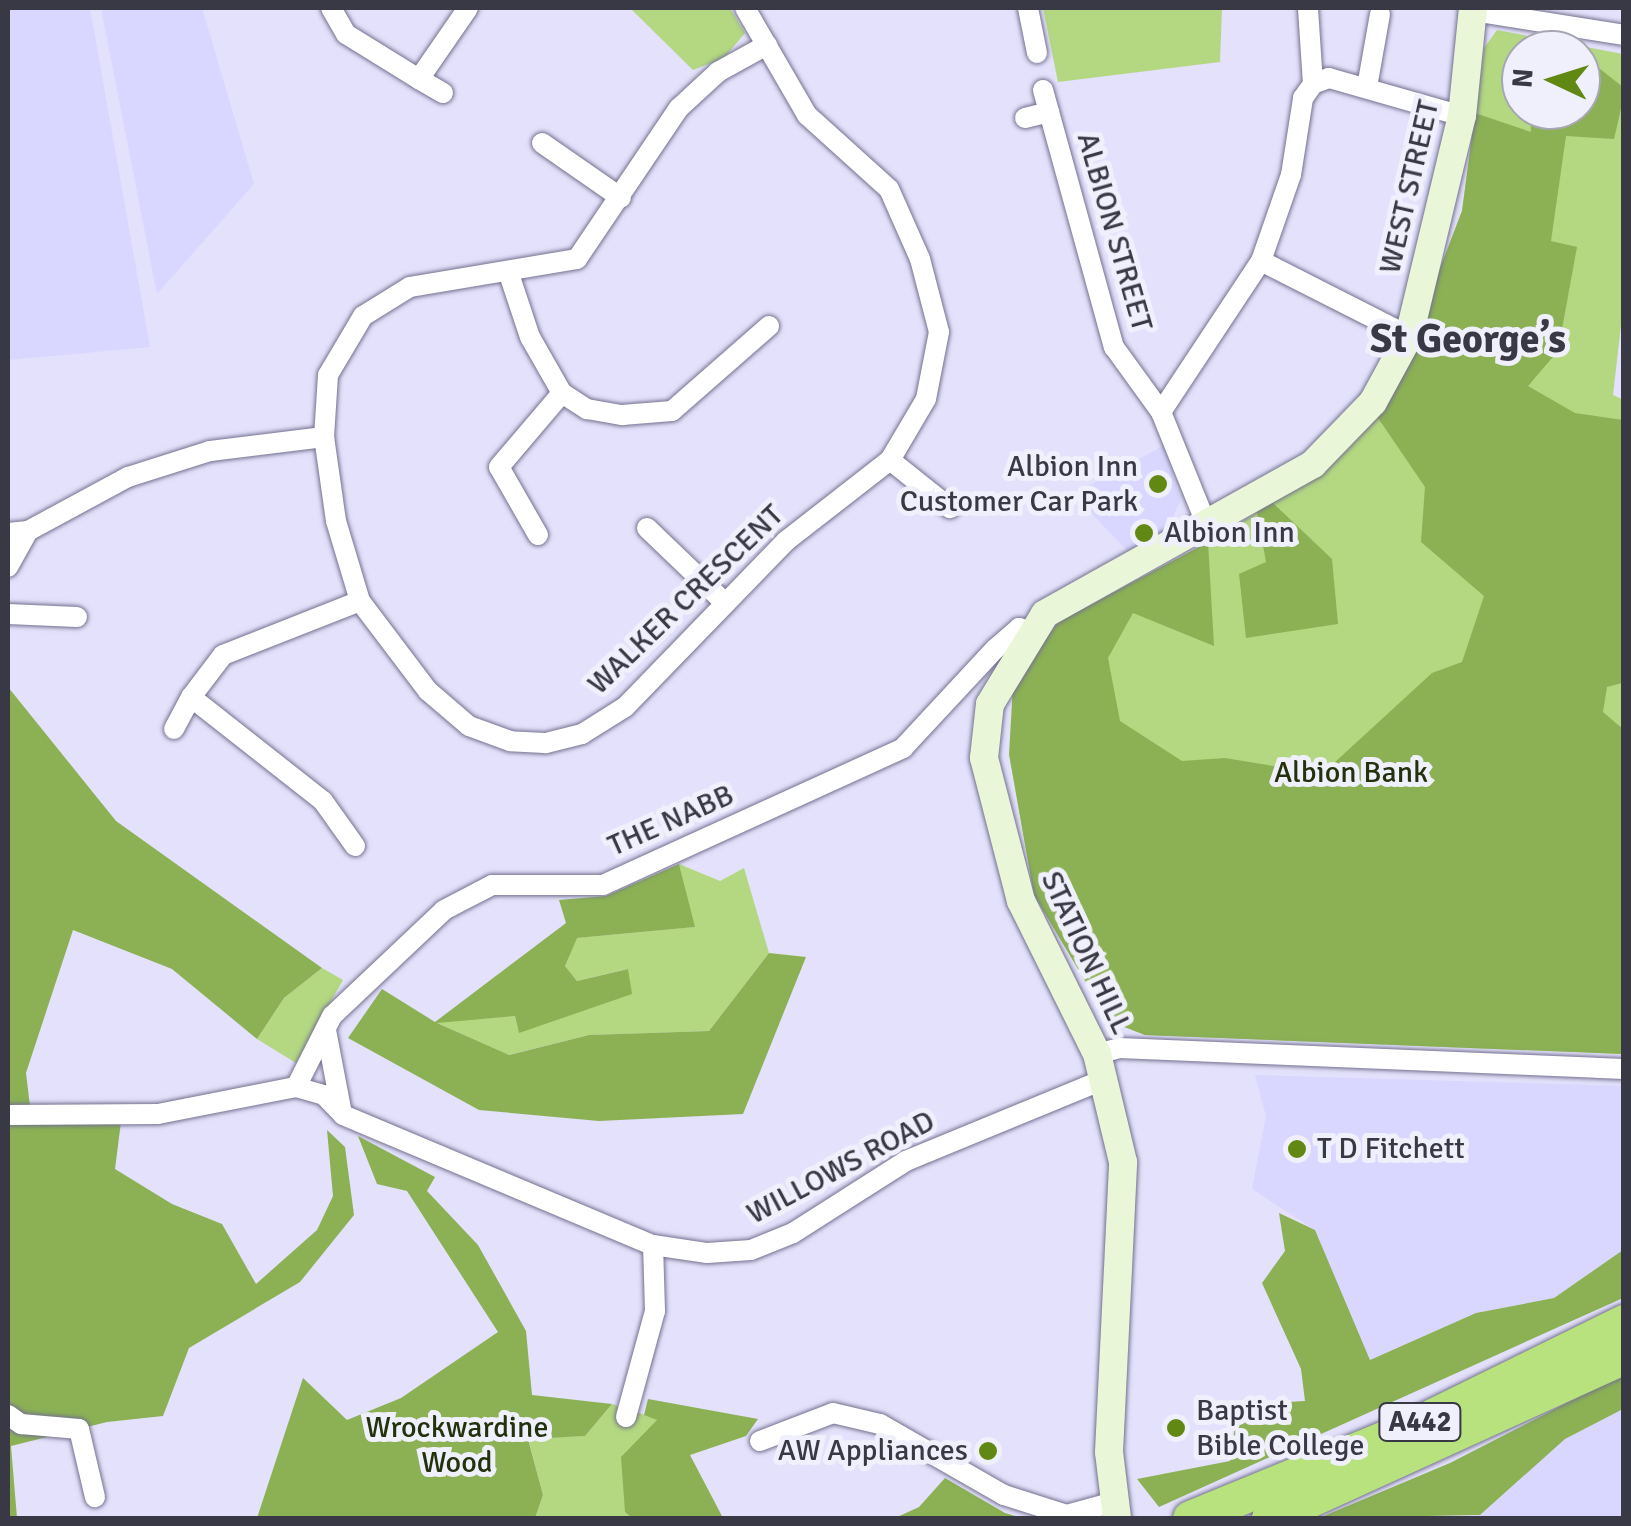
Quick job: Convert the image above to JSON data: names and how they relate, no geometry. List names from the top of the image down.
{
  "streets": {
    "highway": ["A442"],
    "street": [
      "WEST STREET",
      "ALBION STREET",
      "WALKER CRESCENT",
      "THE NABB",
      "STATION HILL",
      "WILLOWS ROAD"
    ]
  },
  "crossings": [
    ["WEST STREET", "ALBION STREET"],
    ["WEST STREET", "STATION HILL"],
    ["ALBION STREET", "STATION HILL"],
    ["THE NABB", "STATION HILL"],
    ["STATION HILL", "WILLOWS ROAD"]
  ],
  "districts": ["St George’s"],
  "parks": ["Albion Bank", "Wrockwardine Wood"],
  "places": [
    "Albion Inn Customer Car Park",
    "Albion Inn",
    "T D Fitchett",
    "Baptist Bible College",
    "AW Appliances"
  ],
  "north": "left"
}
